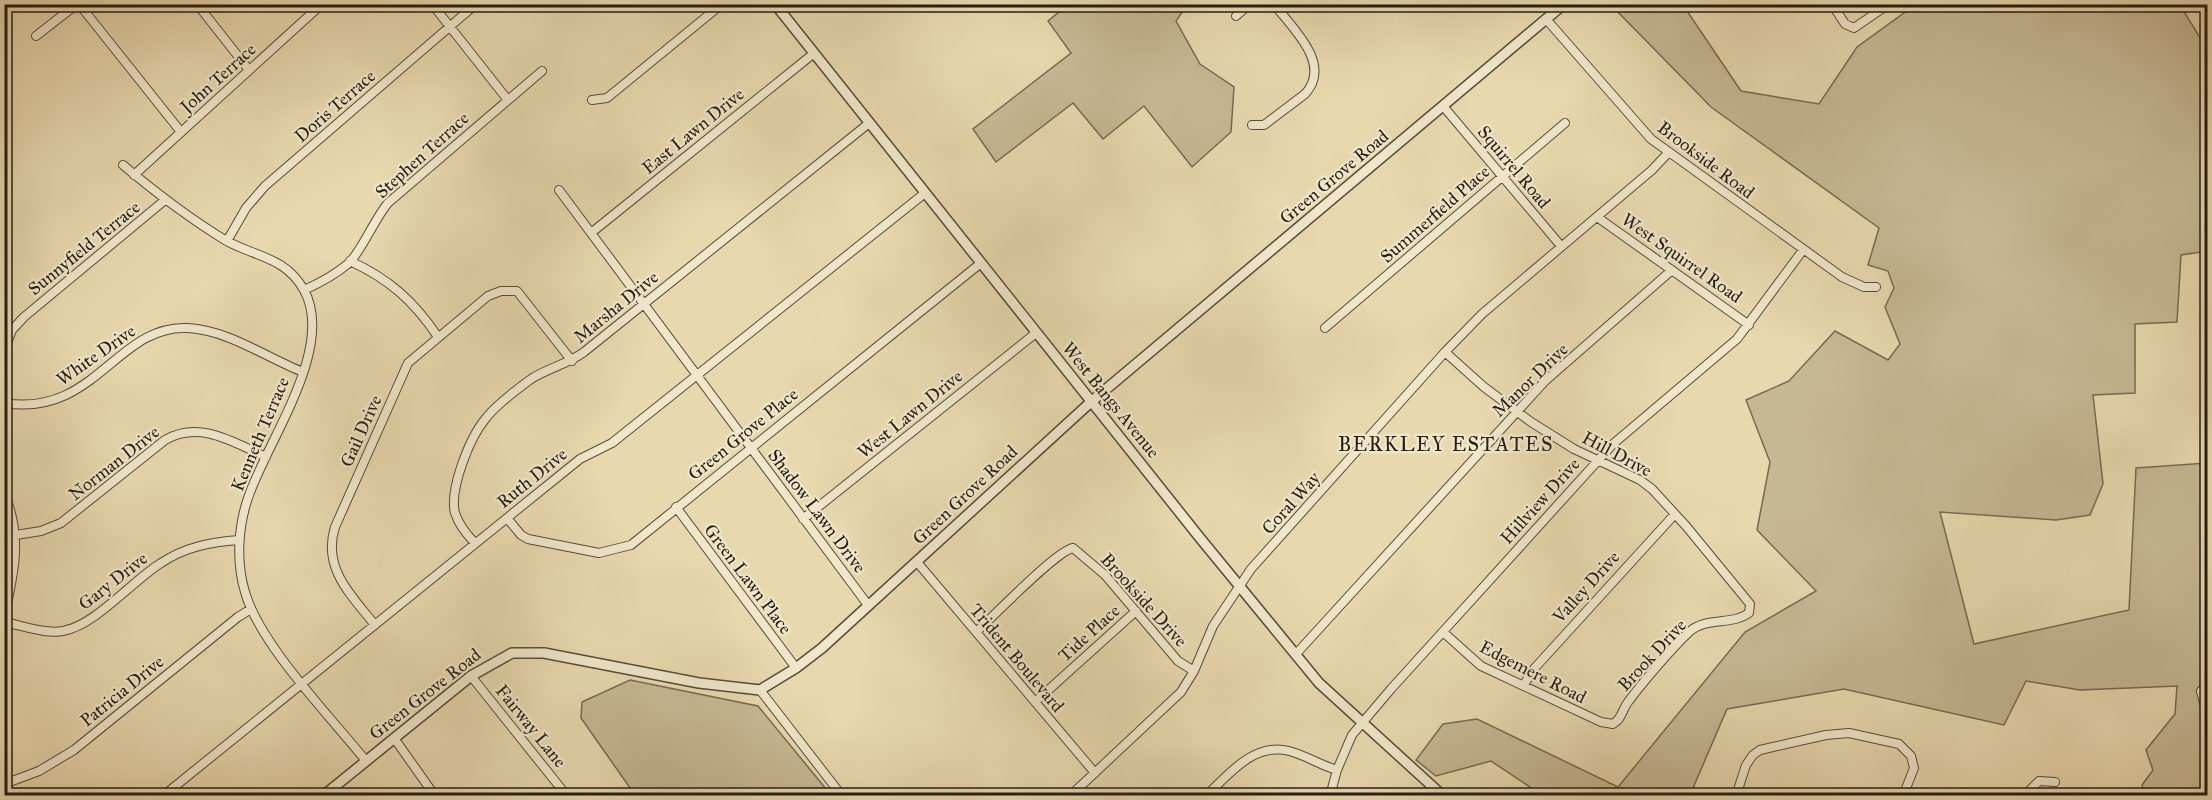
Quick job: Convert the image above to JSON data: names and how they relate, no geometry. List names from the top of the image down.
{
  "streets": {
    "street": [
      "John Terrace",
      "Doris Terrace",
      "East Lawn Drive",
      "Stephen Terrace",
      "Brookside Road",
      "Squirrel Road",
      "Green Grove Road",
      "Summerfield Place",
      "Sunnyfield Terrace",
      "West Squirrel Road",
      "Marsha Drive",
      "White Drive",
      "Manor Drive",
      "West Bangs Avenue",
      "West Lawn Drive",
      "Gail Drive",
      "Kenneth Terrace",
      "Green Grove Place",
      "Hill Drive",
      "Norman Drive",
      "Ruth Drive",
      "Hillview Drive",
      "Coral Way",
      "Shadow Lawn Drive",
      "Green Lawn Place",
      "Gary Drive",
      "Valley Drive",
      "Brookside Drive",
      "Tide Place",
      "Brook Drive",
      "Trident Boulevard",
      "Edgemere Road",
      "Patricia Drive",
      "Fairway Lane"
    ]
  },
  "crossings": [
    ["East Lawn Drive", "West Bangs Avenue"],
    ["East Lawn Drive", "Shadow Lawn Drive"],
    ["Stephen Terrace", "Kenneth Terrace"],
    ["Brookside Road", "Green Grove Road"],
    ["Brookside Road", "Hillview Drive"],
    ["Brookside Road", "Coral Way"],
    ["Squirrel Road", "Green Grove Road"],
    ["Squirrel Road", "Summerfield Place"],
    ["Squirrel Road", "Coral Way"],
    ["Green Grove Road", "West Bangs Avenue"],
    ["Green Grove Road", "Kenneth Terrace"],
    ["Green Grove Road", "Shadow Lawn Drive"],
    ["Green Grove Road", "Green Lawn Place"],
    ["Green Grove Road", "Trident Boulevard"],
    ["Green Grove Road", "Fairway Lane"],
    ["West Squirrel Road", "Manor Drive"],
    ["West Squirrel Road", "Hillview Drive"],
    ["West Squirrel Road", "Coral Way"],
    ["Marsha Drive", "West Bangs Avenue"],
    ["Marsha Drive", "Gail Drive"],
    ["Marsha Drive", "Ruth Drive"],
    ["Marsha Drive", "Shadow Lawn Drive"],
    ["White Drive", "Kenneth Terrace"],
    ["Manor Drive", "West Bangs Avenue"],
    ["Manor Drive", "Hill Drive"],
    ["West Bangs Avenue", "West Lawn Drive"],
    ["West Bangs Avenue", "Green Grove Place"],
    ["West Bangs Avenue", "Ruth Drive"],
    ["West Bangs Avenue", "Hillview Drive"],
    ["West Bangs Avenue", "Coral Way"],
    ["West Lawn Drive", "Shadow Lawn Drive"],
    ["Gail Drive", "Ruth Drive"],
    ["Kenneth Terrace", "Norman Drive"],
    ["Kenneth Terrace", "Ruth Drive"],
    ["Kenneth Terrace", "Gary Drive"],
    ["Kenneth Terrace", "Patricia Drive"],
    ["Green Grove Place", "Ruth Drive"],
    ["Green Grove Place", "Shadow Lawn Drive"],
    ["Green Grove Place", "Green Lawn Place"],
    ["Hill Drive", "Hillview Drive"],
    ["Hill Drive", "Coral Way"],
    ["Hill Drive", "Valley Drive"],
    ["Hill Drive", "Brook Drive"],
    ["Ruth Drive", "Shadow Lawn Drive"],
    ["Hillview Drive", "Edgemere Road"],
    ["Coral Way", "Brookside Drive"],
    ["Coral Way", "Trident Boulevard"],
    ["Valley Drive", "Edgemere Road"],
    ["Brookside Drive", "Tide Place"],
    ["Brookside Drive", "Trident Boulevard"],
    ["Tide Place", "Trident Boulevard"],
    ["Brook Drive", "Edgemere Road"]
  ],
  "districts": ["BERKLEY ESTATES"]
}
